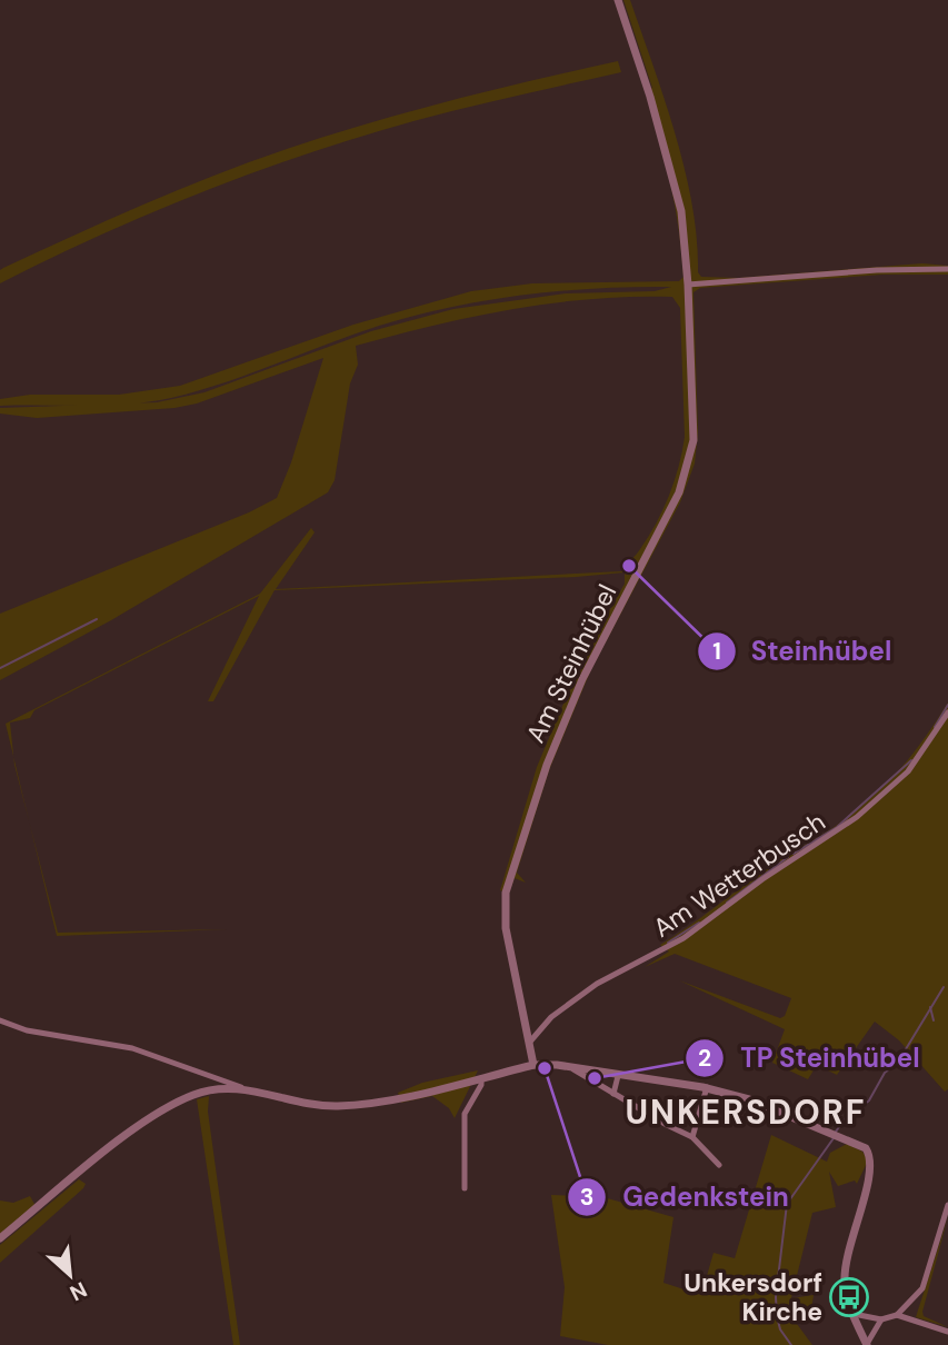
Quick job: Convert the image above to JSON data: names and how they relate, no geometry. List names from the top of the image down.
{
  "streets": {
    "street": ["Am Steinhübel", "Am Wetterbusch"]
  },
  "crossings": [
    ["Am Steinhübel", "Am Wetterbusch"]
  ],
  "districts": ["UNKERSDORF"],
  "places": {
    "other": ["Steinhübel", "Gedenkstein", "TP Steinhübel"],
    "bus stop": ["Unkersdorf Kirche"]
  },
  "north": "bottom right"
}
